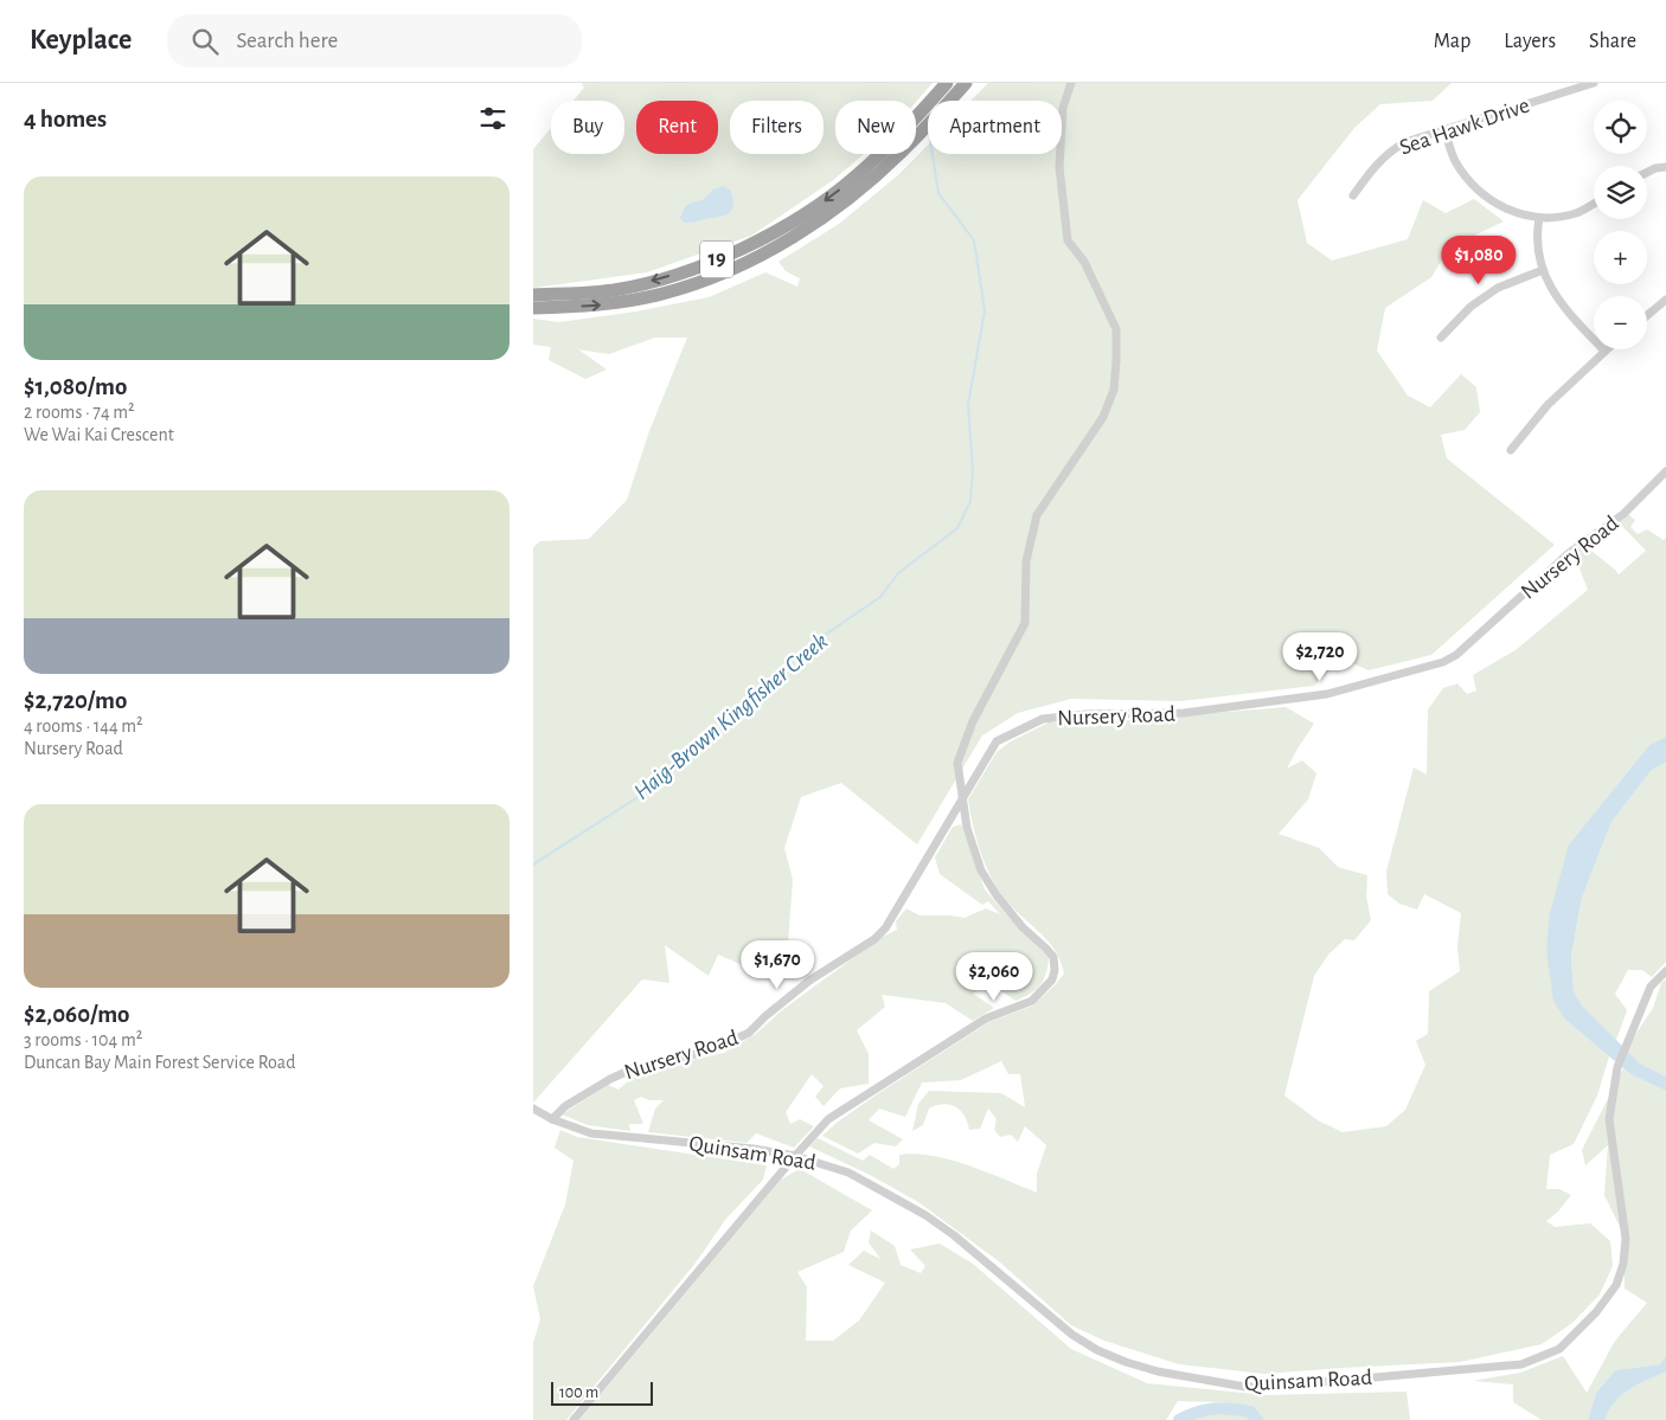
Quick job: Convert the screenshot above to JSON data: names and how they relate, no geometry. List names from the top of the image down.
{
  "streets": {
    "highway": ["19"],
    "street": ["Sea Hawk Drive", "Nursery Road", "Quinsam Road"]
  },
  "crossings": [
    ["Nursery Road", "Quinsam Road"]
  ],
  "water": ["Haig-Brown Kingfisher Creek"],
  "scale_bar": "100 m",
  "page": {
    "header": "Keyplace",
    "search": "Search here",
    "nav": ["Map", "Layers", "Share"],
    "heading": "4 homes",
    "map_buttons": ["+", "−"],
    "chip": [
      "Buy",
      "Rent",
      "Filters",
      "New",
      "Apartment"
    ],
    "list": [
      {
        "name": "$1,080/mo",
        "note": "2 rooms · 74 m² · We Wai Kai Crescent"
      },
      {
        "name": "$2,720/mo",
        "note": "4 rooms · 144 m² · Nursery Road"
      },
      {
        "name": "$2,060/mo",
        "note": "3 rooms · 104 m² · Duncan Bay Main Forest Service Road"
      }
    ],
    "price": [
      "$1,080",
      "$2,720",
      "$1,670",
      "$2,060"
    ],
    "scale": "100 m"
  }
}
